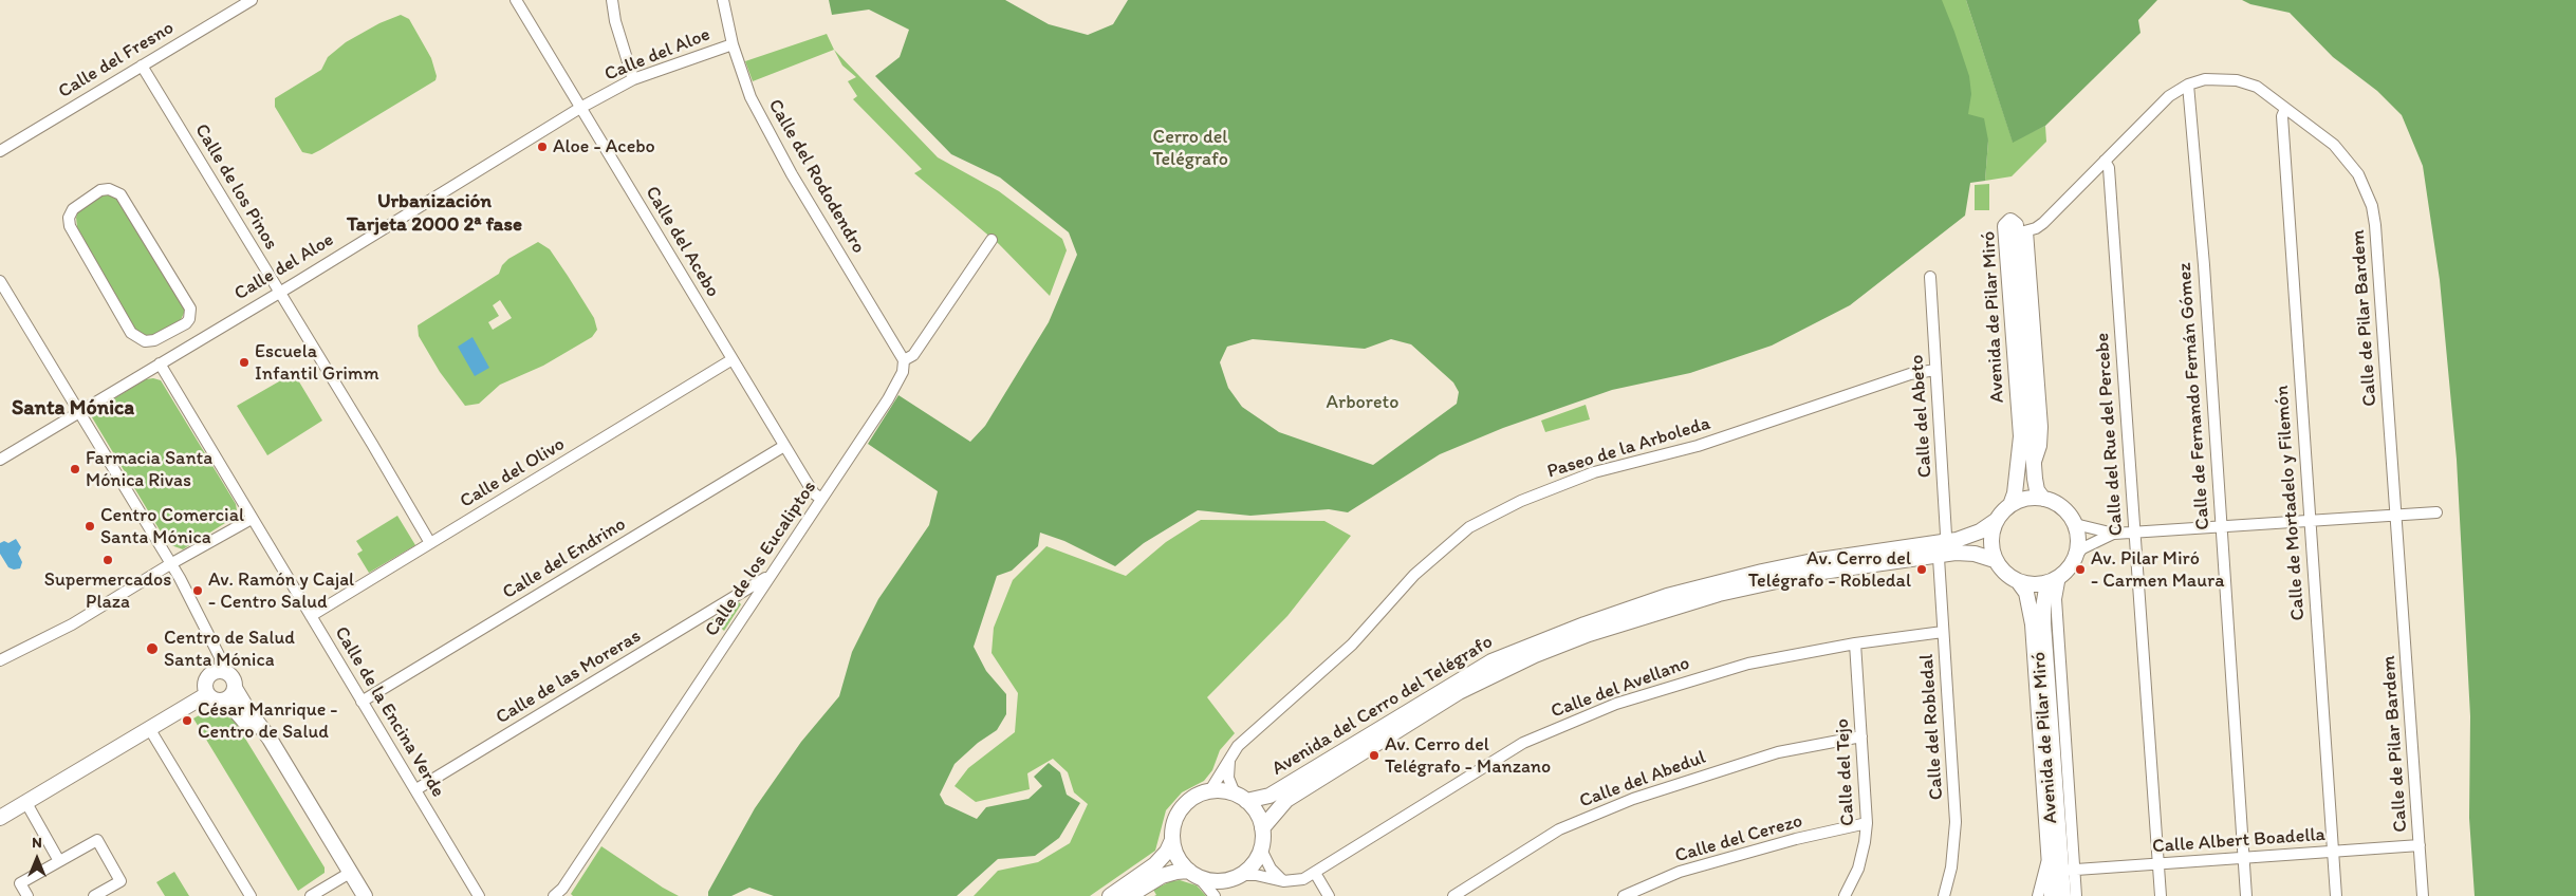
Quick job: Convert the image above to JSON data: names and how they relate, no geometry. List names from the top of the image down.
{
  "streets": {
    "street": [
      "Calle del Aloe",
      "Calle del Fresno",
      "Calle del Rododendro",
      "Calle de los Pinos",
      "Calle del Acebo",
      "Avenida de Pilar Miró",
      "Calle de Pilar Bardem",
      "Calle de Fernando Fernán Gómez",
      "Calle del Abeto",
      "Calle del Rue del Percebe",
      "Paseo de la Arboleda",
      "Calle del Olivo",
      "Calle de Mortadelo y Filemón",
      "Calle del Endrino",
      "Calle de los Eucaliptos",
      "Calle de las Moreras",
      "Calle del Avellano",
      "Avenida del Cerro del Telégrafo",
      "Calle de la Encina Verde",
      "Calle del Robledal",
      "Calle del Tejo",
      "Calle del Abedul",
      "Calle del Cerezo",
      "Calle Albert Boadella"
    ]
  },
  "crossings": [
    ["Calle del Aloe", "Calle del Rododendro"],
    ["Calle del Aloe", "Calle de los Pinos"],
    ["Calle del Aloe", "Calle del Acebo"],
    ["Calle del Aloe", "Calle de la Encina Verde"],
    ["Calle del Fresno", "Calle de los Pinos"],
    ["Calle del Rododendro", "Calle de los Eucaliptos"],
    ["Calle de los Pinos", "Calle del Olivo"],
    ["Calle del Acebo", "Calle del Olivo"],
    ["Calle del Acebo", "Calle del Endrino"],
    ["Calle del Acebo", "Calle de los Eucaliptos"],
    ["Avenida de Pilar Miró", "Calle de Pilar Bardem"],
    ["Avenida de Pilar Miró", "Avenida del Cerro del Telégrafo"],
    ["Avenida de Pilar Miró", "Calle Albert Boadella"],
    ["Calle de Pilar Bardem", "Calle de Fernando Fernán Gómez"],
    ["Calle de Pilar Bardem", "Calle del Rue del Percebe"],
    ["Calle de Pilar Bardem", "Calle de Mortadelo y Filemón"],
    ["Calle de Pilar Bardem", "Calle Albert Boadella"],
    ["Calle de Fernando Fernán Gómez", "Calle Albert Boadella"],
    ["Calle del Abeto", "Paseo de la Arboleda"],
    ["Calle del Abeto", "Avenida del Cerro del Telégrafo"],
    ["Calle del Abeto", "Calle del Robledal"],
    ["Calle del Rue del Percebe", "Calle Albert Boadella"],
    ["Paseo de la Arboleda", "Calle del Avellano"],
    ["Paseo de la Arboleda", "Avenida del Cerro del Telégrafo"],
    ["Calle del Olivo", "Calle de la Encina Verde"],
    ["Calle de Mortadelo y Filemón", "Calle Albert Boadella"],
    ["Calle del Endrino", "Calle de la Encina Verde"],
    ["Calle de los Eucaliptos", "Calle de las Moreras"],
    ["Calle de las Moreras", "Calle de la Encina Verde"],
    ["Calle del Avellano", "Avenida del Cerro del Telégrafo"],
    ["Calle del Avellano", "Calle del Robledal"],
    ["Calle del Avellano", "Calle del Tejo"],
    ["Avenida del Cerro del Telégrafo", "Calle del Robledal"],
    ["Calle del Tejo", "Calle del Abedul"],
    ["Calle del Tejo", "Calle del Cerezo"]
  ],
  "districts": ["Urbanización Tarjeta 2000 2ª fase", "Santa Mónica"],
  "parks": ["Cerro del Telégrafo", "Arboreto"],
  "places": [
    "Aloe - Acebo",
    "Escuela Infantil Grimm",
    "Farmacia Santa Mónica Rivas",
    "Centro Comercial Santa Mónica",
    "Supermercados Plaza",
    "Av. Cerro del Telégrafo - Robledal",
    "Av. Pilar Miró - Carmen Maura",
    "Av. Ramón y Cajal - Centro Salud",
    "Centro de Salud Santa Mónica",
    "César Manrique - Centro de Salud",
    "Av. Cerro del Telégrafo - Manzano"
  ],
  "north": "top"
}
